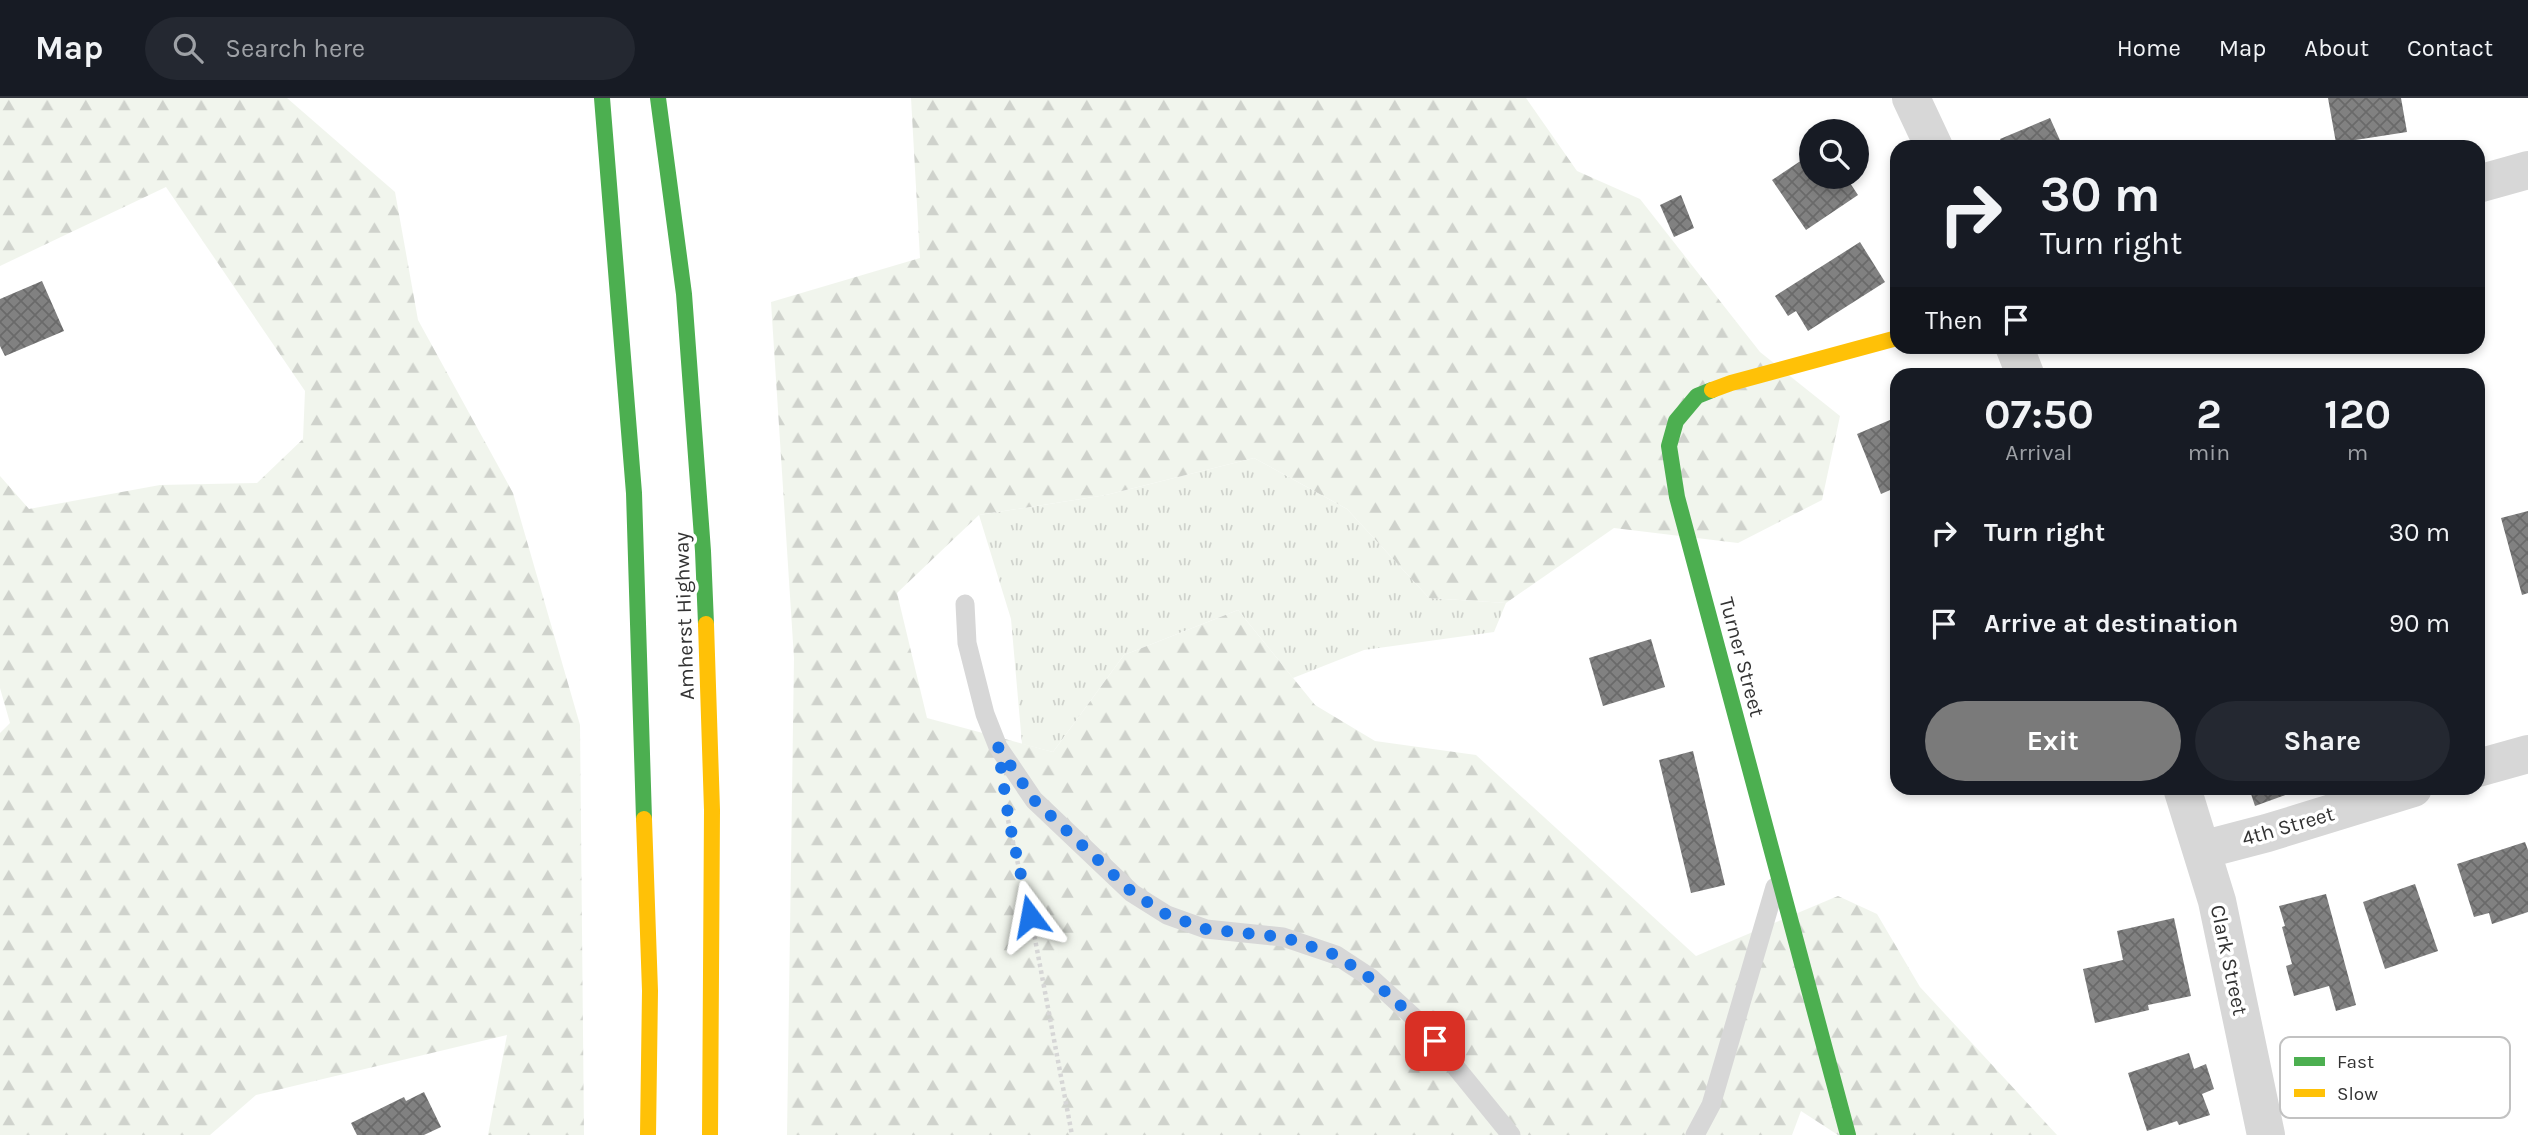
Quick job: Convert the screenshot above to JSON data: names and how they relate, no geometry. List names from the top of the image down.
{
  "streets": {
    "main road": ["Amherst Highway", "Turner Street"],
    "street": ["4th Street", "Clark Street"]
  },
  "crossings": [
    ["4th Street", "Clark Street"]
  ],
  "legend": ["Fast", "Slow"],
  "page": {
    "header": "Map",
    "search": "Search here",
    "nav": [
      "Home",
      "Map",
      "About",
      "Contact"
    ],
    "turn": ["30 m", "Turn right"],
    "then": "Then",
    "eta": [
      "07:50",
      "Arrival",
      "2",
      "min",
      "120",
      "m"
    ],
    "list": [
      {
        "name": "Turn right",
        "value": "30 m"
      },
      {
        "name": "Arrive at destination",
        "value": "90 m"
      }
    ],
    "buttons": ["Exit", "Share"]
  }
}
